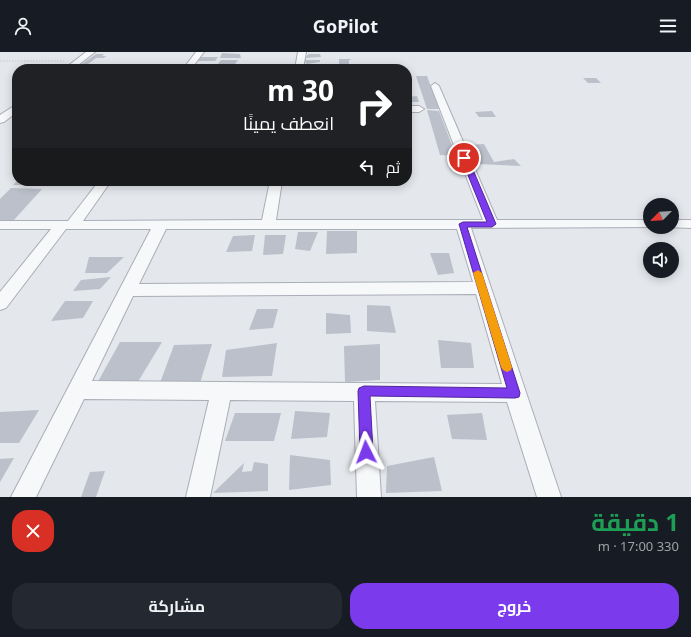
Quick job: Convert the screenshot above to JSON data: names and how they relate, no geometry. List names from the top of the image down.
{
  "north": "bottom left",
  "page": {
    "header": "GoPilot",
    "turn": ["30 m", "انعطف يمينًا"],
    "then": "ثم",
    "heading": ["1 دقيقة", "330 m · 17:00"],
    "buttons": ["خروج", "مشاركة"]
  }
}
